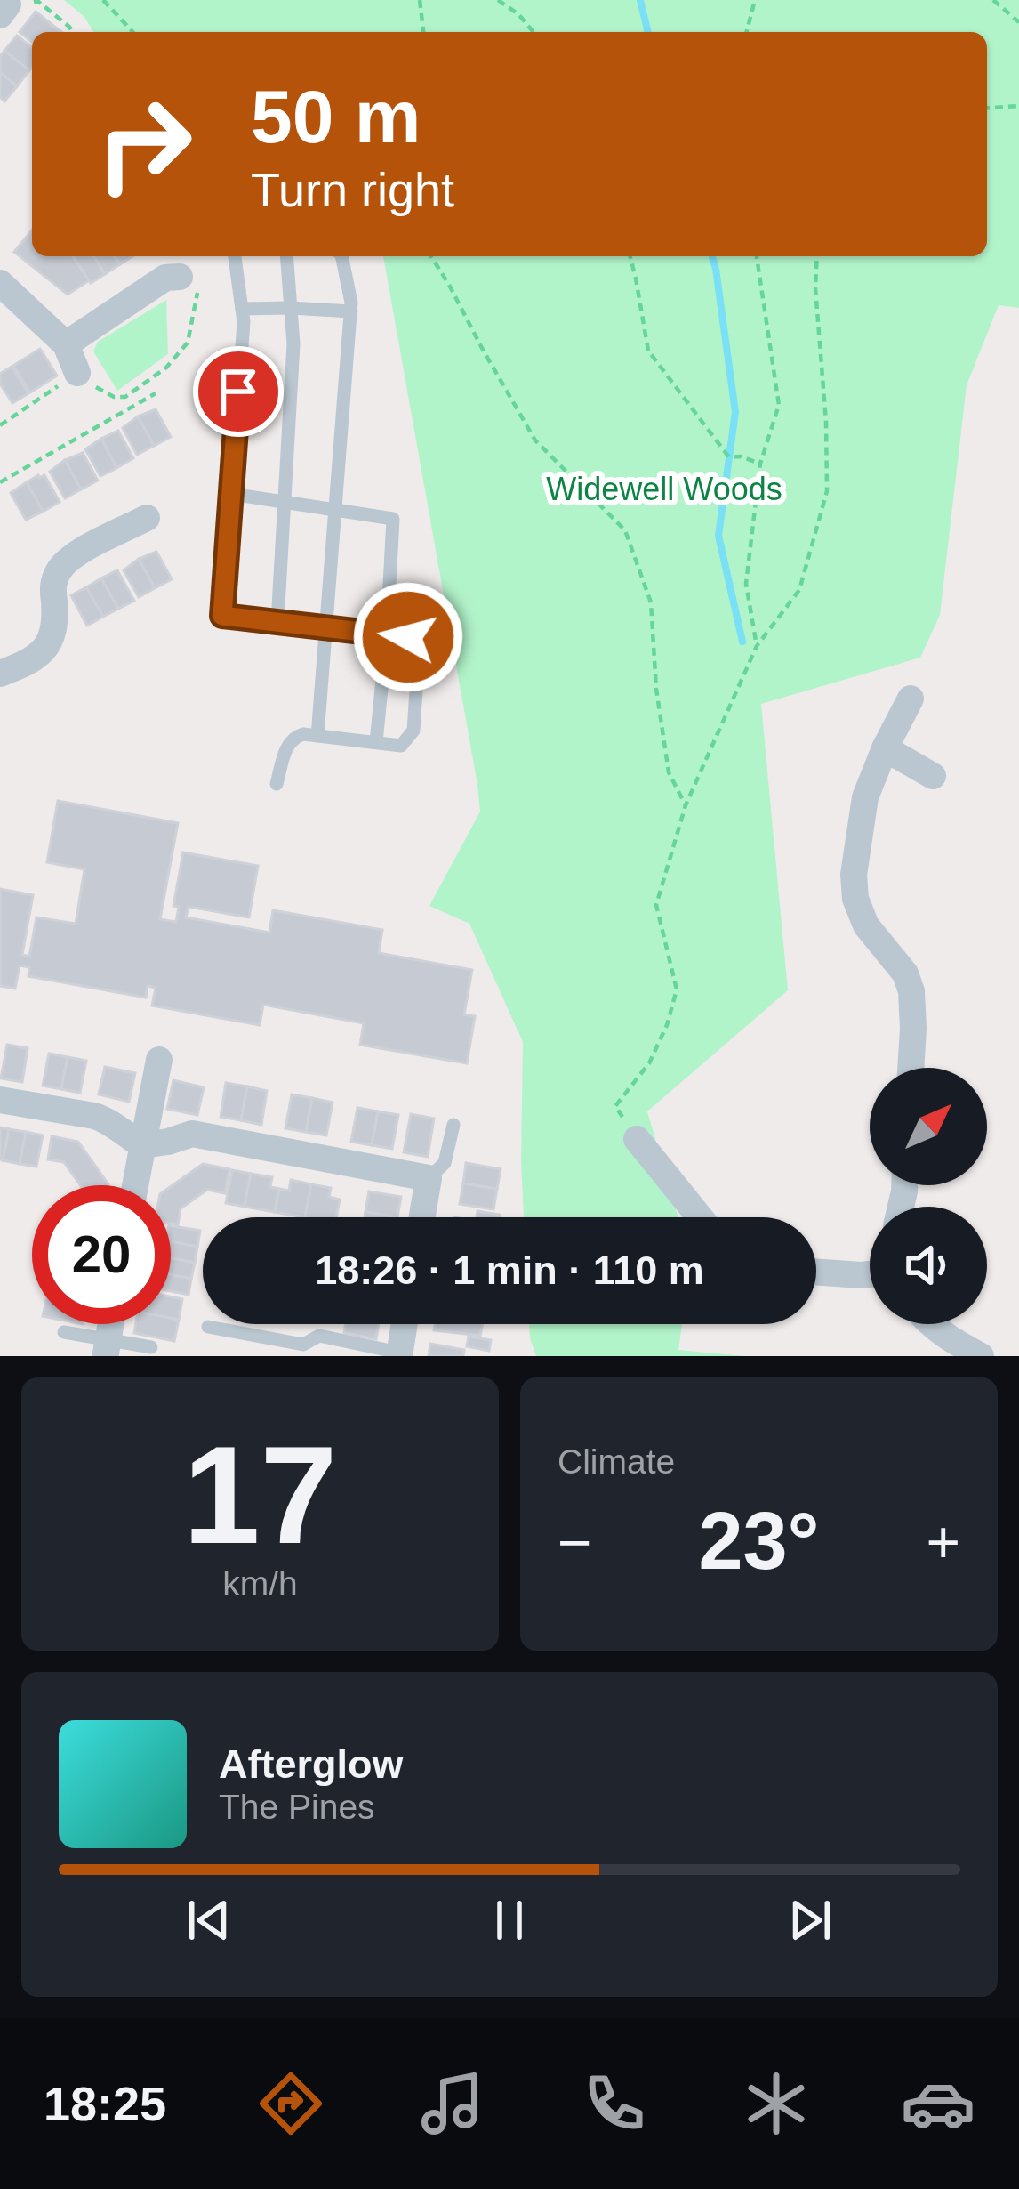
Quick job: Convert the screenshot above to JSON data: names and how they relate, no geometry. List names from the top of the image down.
{
  "parks": ["Widewell Woods"],
  "north": "top right",
  "page": {
    "turn": ["50 m", "Turn right"],
    "limit": "20",
    "trip": "18:26 · 1 min · 110 m",
    "tile": [
      ["17", "km/h"],
      "Climate"
    ],
    "heat": ["−", "23°", "+"],
    "song": ["Afterglow", "The Pines"],
    "tabs": "18:25"
  }
}
